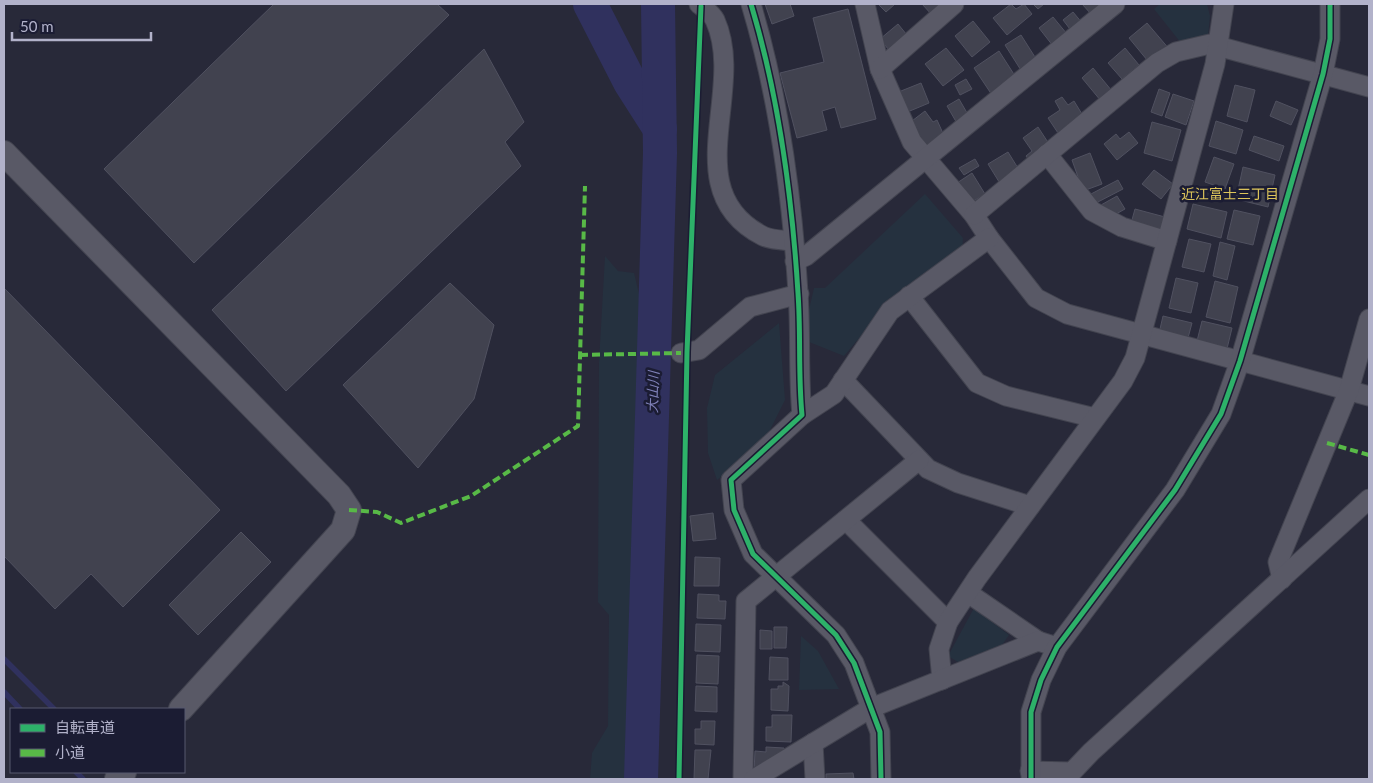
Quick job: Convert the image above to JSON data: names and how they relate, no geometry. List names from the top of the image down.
{
  "districts": ["近江富士三丁目"],
  "water": ["大山川"],
  "legend": ["自転車道", "小道"],
  "scale_bar": "50 m"
}
